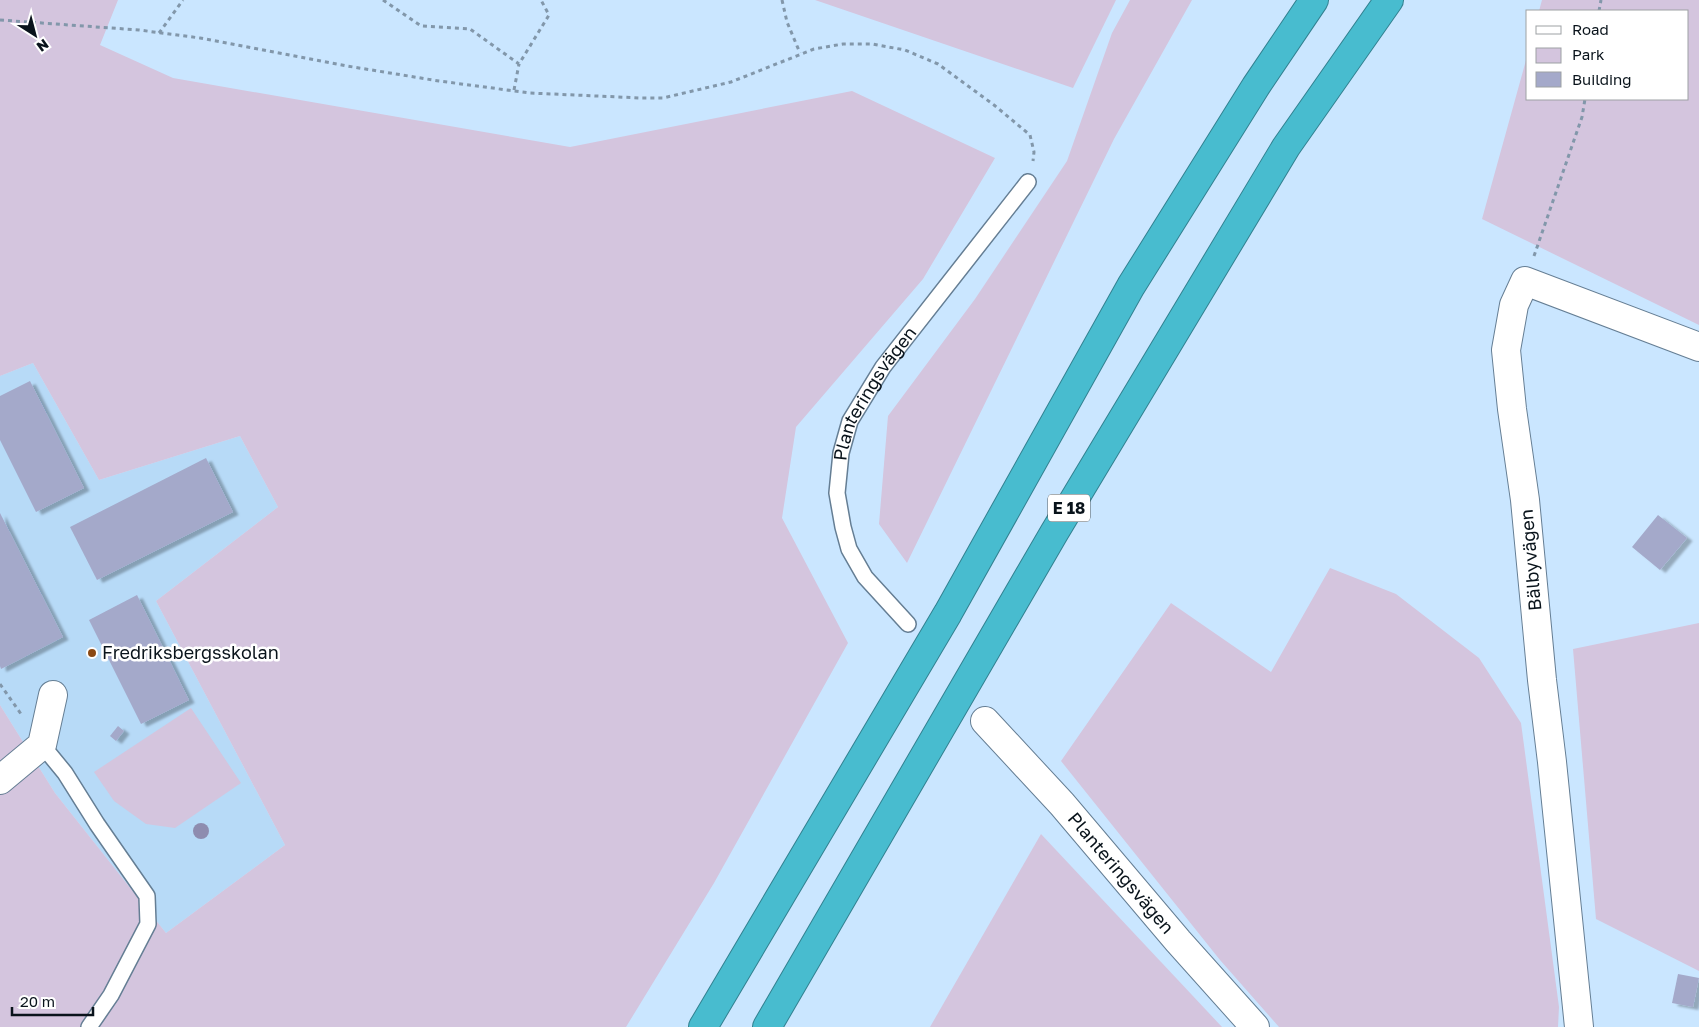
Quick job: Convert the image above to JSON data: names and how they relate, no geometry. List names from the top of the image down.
{
  "streets": {
    "highway": ["E 18"],
    "street": ["Planteringsvägen", "Bälbyvägen"]
  },
  "places": ["Fredriksbergsskolan"],
  "legend": ["Road", "Park", "Building"],
  "scale_bar": "20 m",
  "north": "bottom right"
}
